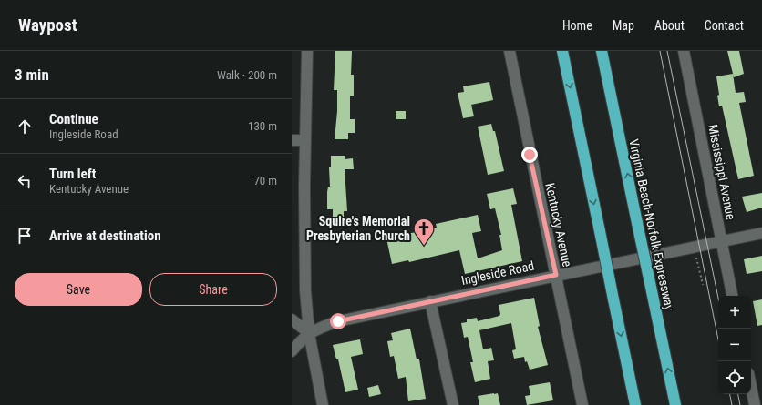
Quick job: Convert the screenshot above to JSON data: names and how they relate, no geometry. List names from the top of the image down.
{
  "streets": {
    "highway": ["Virginia Beach-Norfolk Expressway"],
    "street": ["Mississippi Avenue", "Kentucky Avenue", "Ingleside Road"]
  },
  "crossings": [
    ["Mississippi Avenue", "Ingleside Road"],
    ["Kentucky Avenue", "Ingleside Road"]
  ],
  "places": {
    "church": ["Squire's Memorial Presbyterian Church"]
  },
  "page": {
    "header": "Waypost",
    "nav": [
      "Home",
      "Map",
      "About",
      "Contact"
    ],
    "heading": ["3 min", "Walk · 200 m"],
    "list": [
      ["Continue", "Ingleside Road", "130 m"],
      ["Turn left", "Kentucky Avenue", "70 m"],
      "Arrive at destination"
    ],
    "buttons": ["Save", "Share"],
    "map_buttons": ["+", "−"]
  }
}
